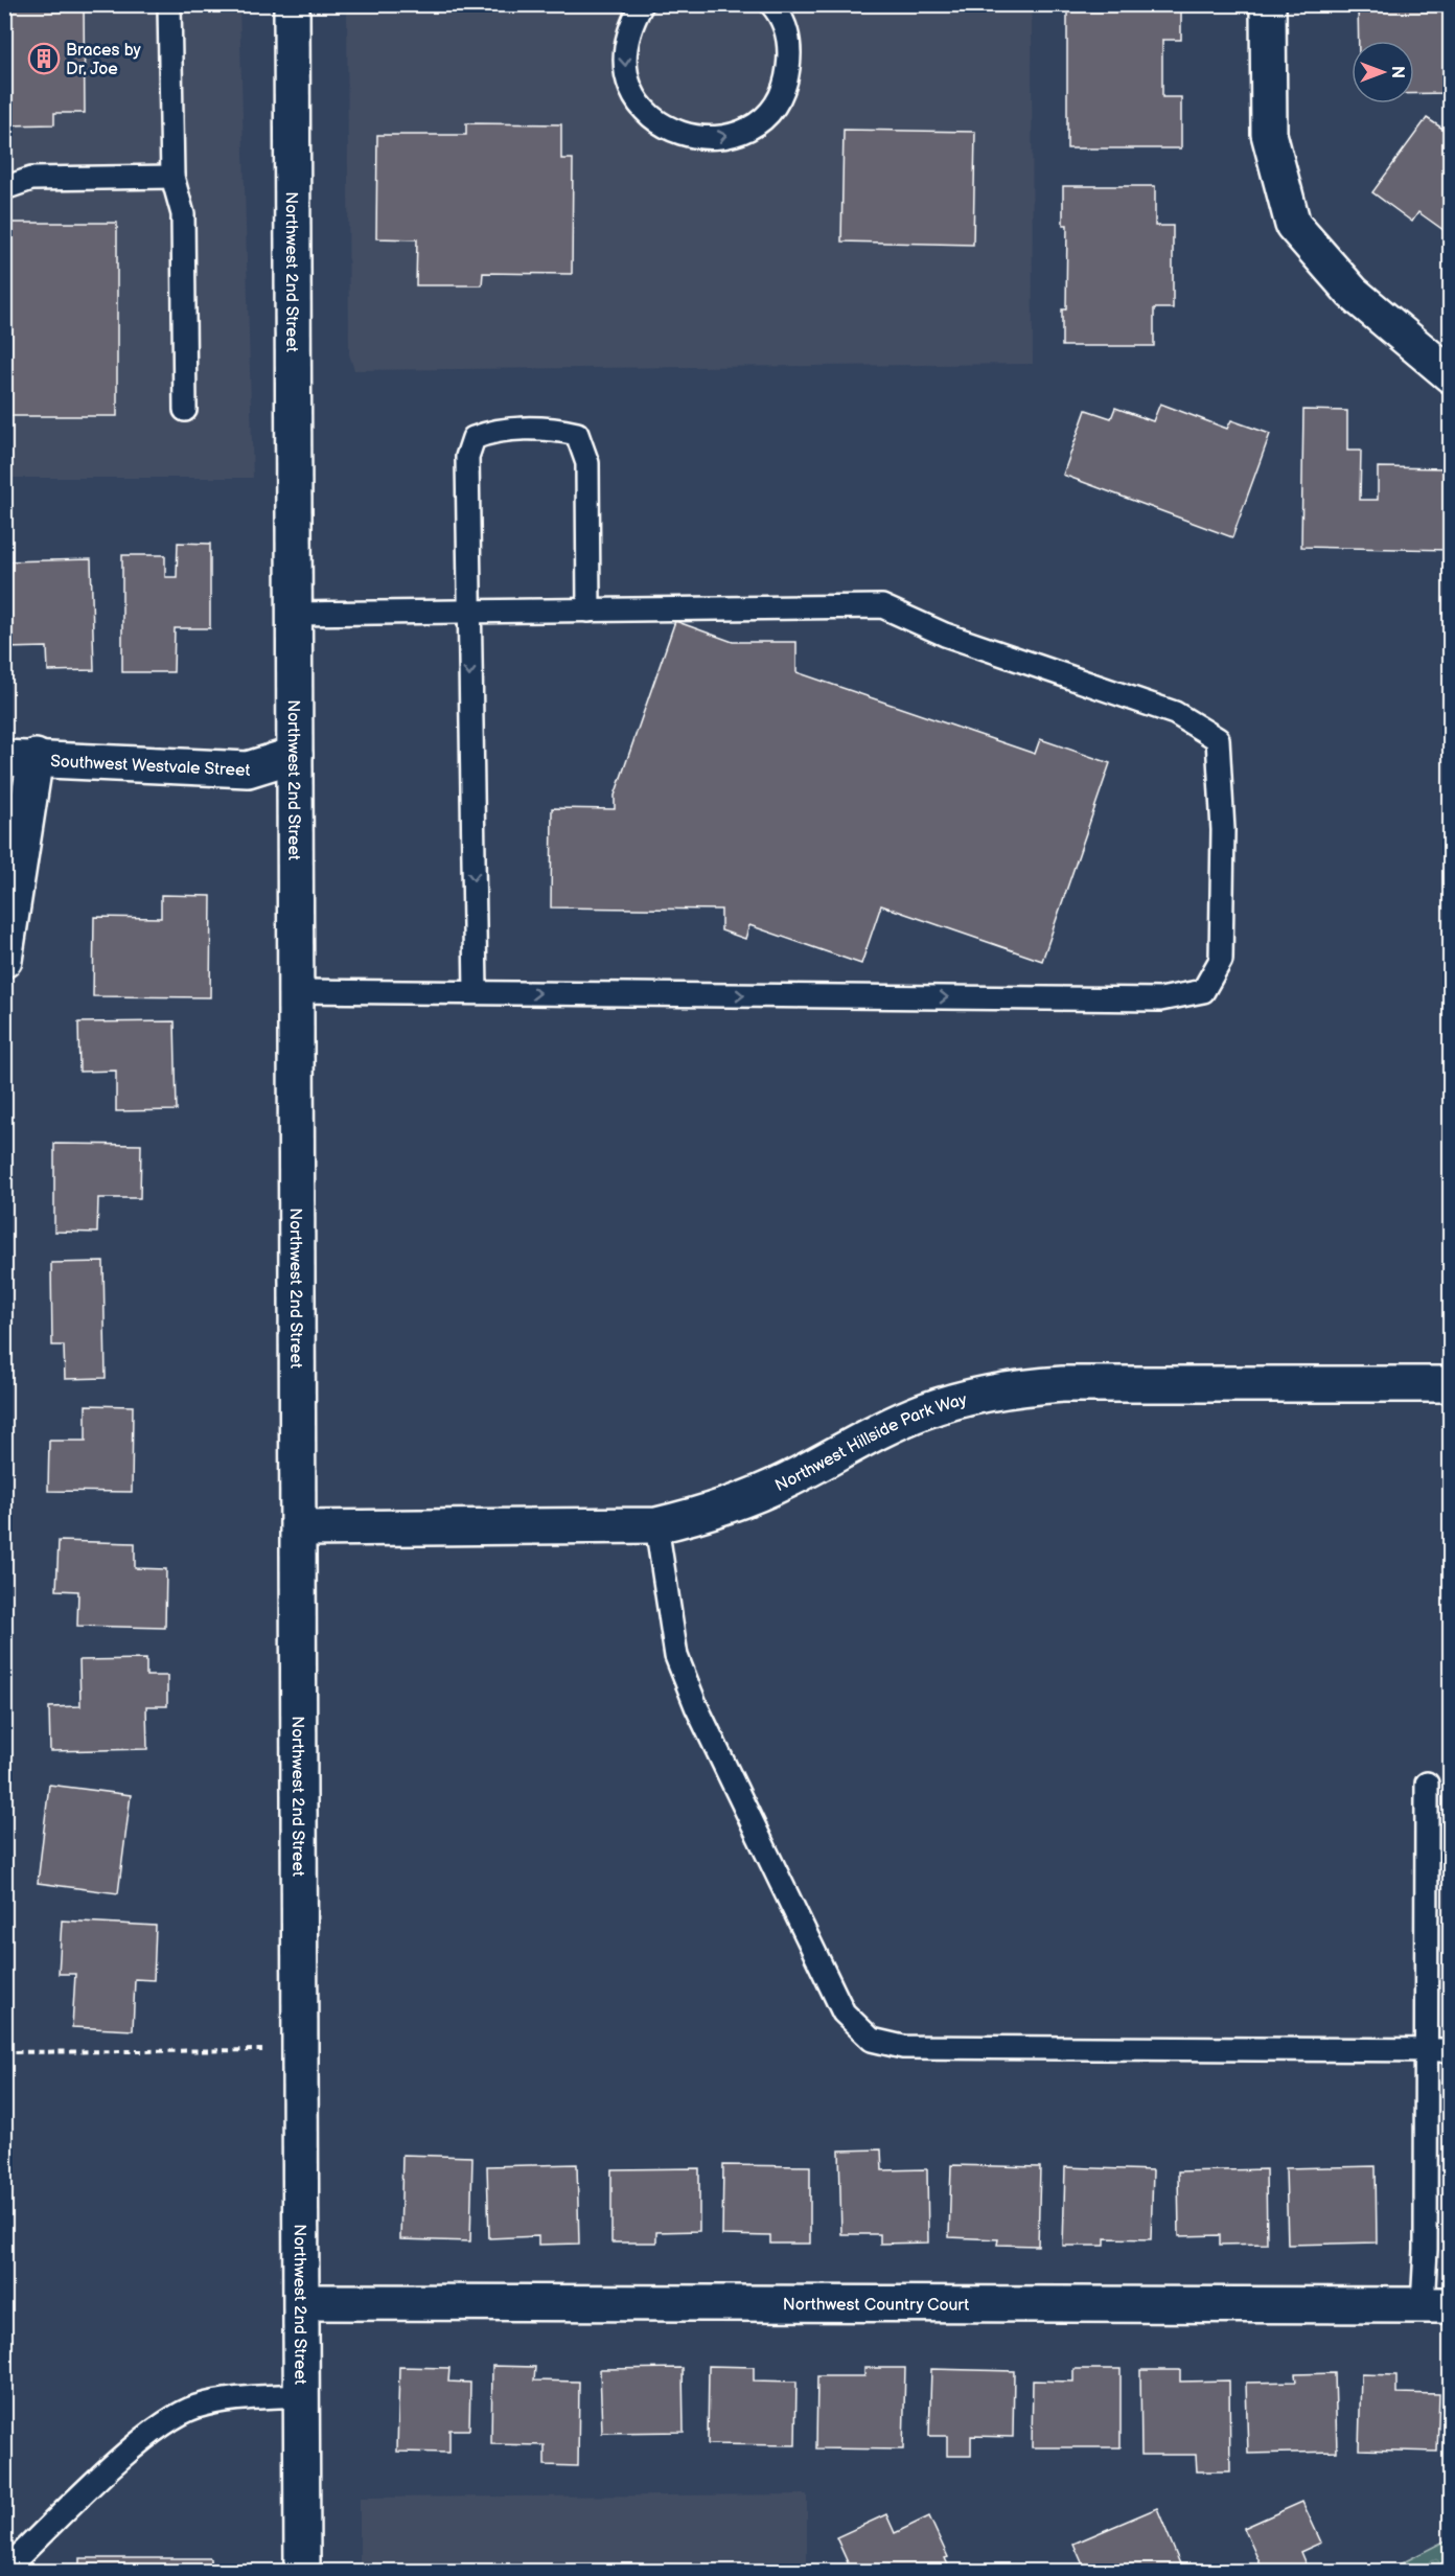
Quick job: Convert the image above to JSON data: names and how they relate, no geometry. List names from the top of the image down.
{
  "streets": {
    "street": [
      "Northwest 2nd Street",
      "Southwest Westvale Street",
      "Northwest Hillside Park Way",
      "Northwest Country Court"
    ]
  },
  "crossings": [
    ["Northwest 2nd Street", "Southwest Westvale Street"],
    ["Northwest 2nd Street", "Northwest Hillside Park Way"],
    ["Northwest 2nd Street", "Northwest Country Court"]
  ],
  "places": {
    "building": ["Braces by Dr. Joe"]
  },
  "north": "right"
}
